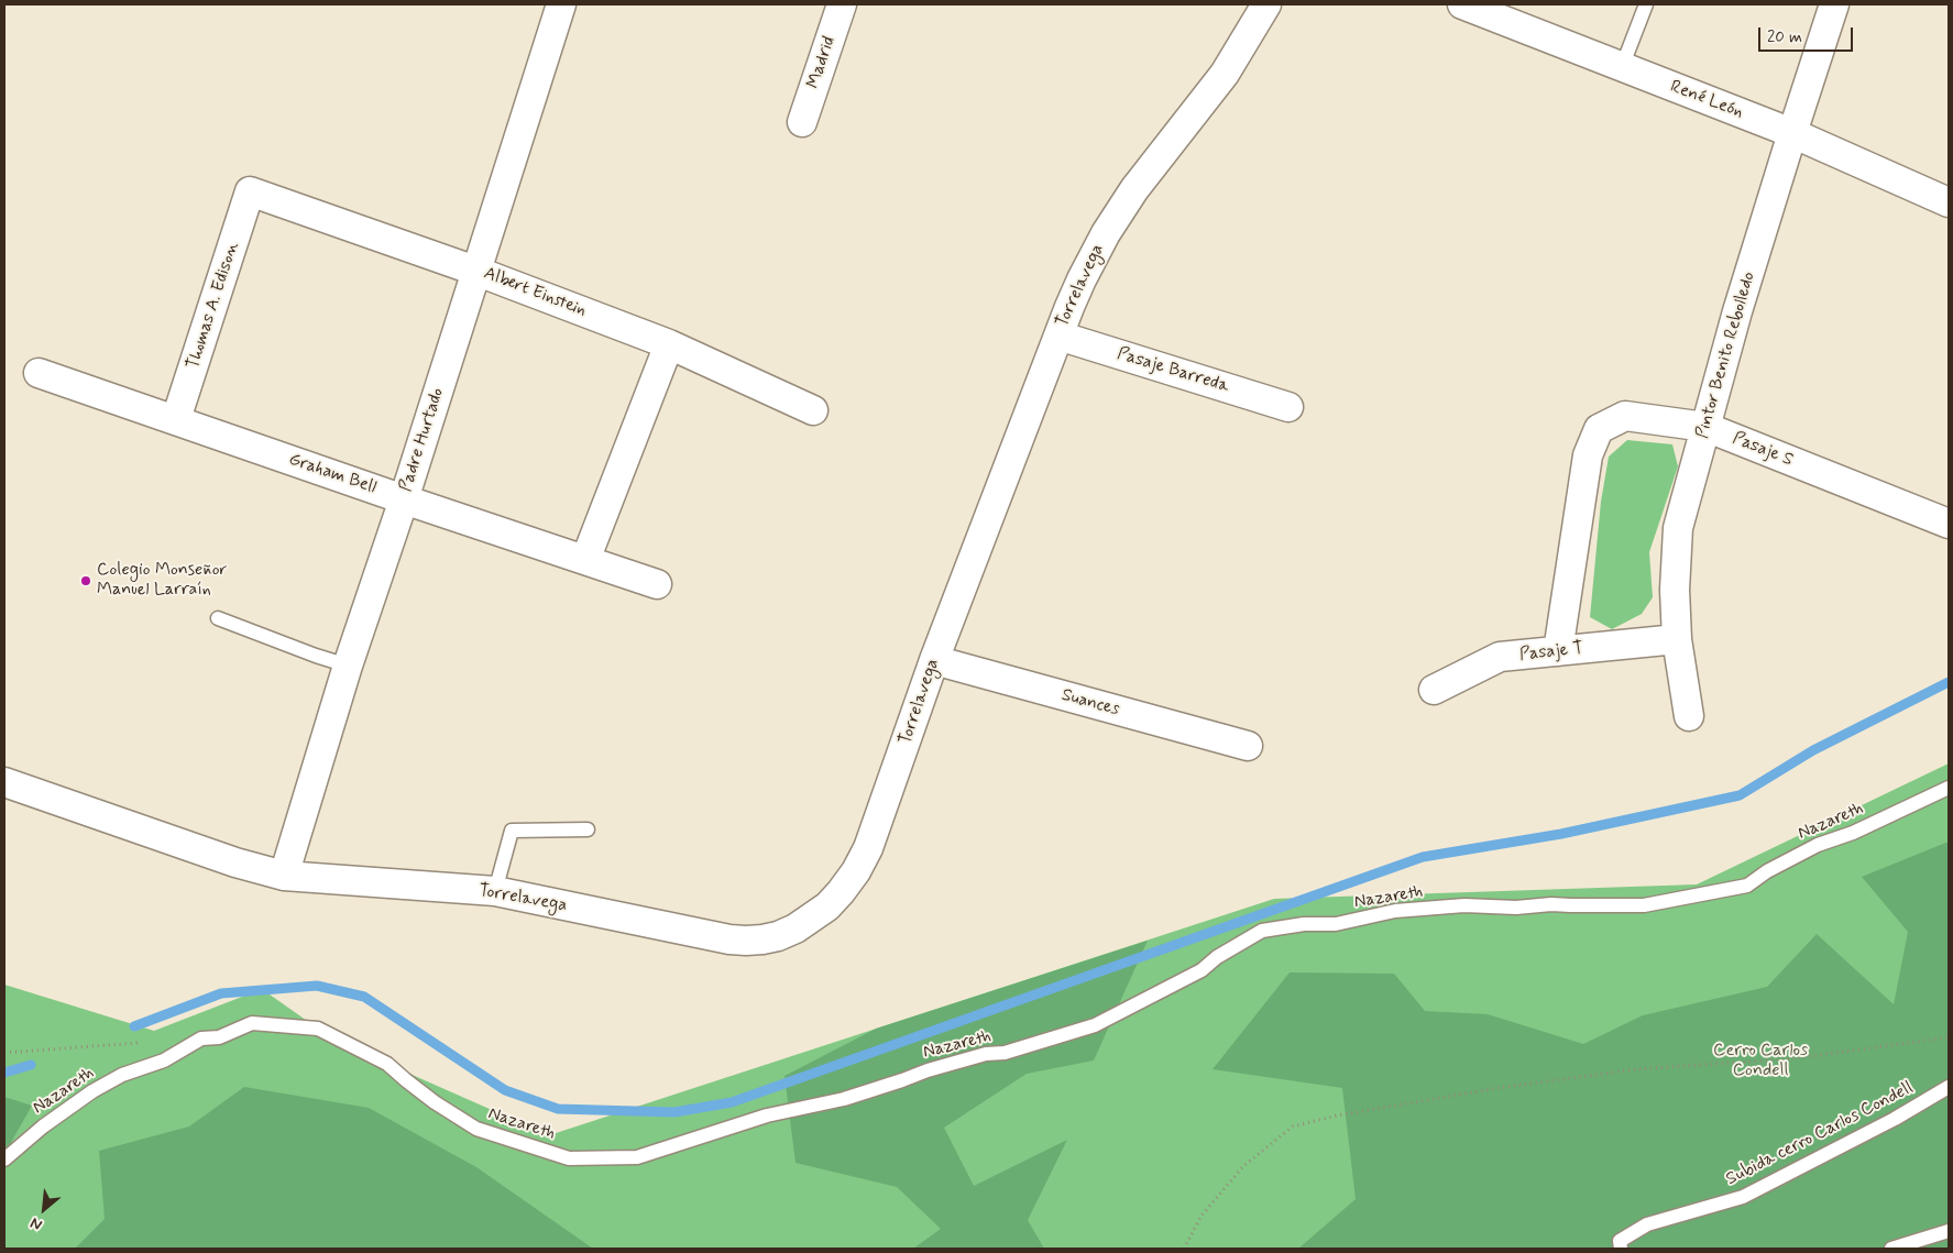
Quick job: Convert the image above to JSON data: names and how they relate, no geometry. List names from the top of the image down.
{
  "streets": {
    "street": [
      "Madrid",
      "René León",
      "Torrelavega",
      "Albert Einstein",
      "Thomas A. Edison",
      "Pintor Benito Rebolledo",
      "Pasaje Barreda",
      "Padre Hurtado",
      "Pasaje S",
      "Graham Bell",
      "Pasaje T",
      "Suances"
    ],
    "lane": ["Nazareth", "Subida cerro Carlos Condell"]
  },
  "crossings": [
    ["René León", "Pintor Benito Rebolledo"],
    ["Torrelavega", "Pasaje Barreda"],
    ["Torrelavega", "Padre Hurtado"],
    ["Torrelavega", "Suances"],
    ["Albert Einstein", "Thomas A. Edison"],
    ["Albert Einstein", "Padre Hurtado"],
    ["Thomas A. Edison", "Graham Bell"],
    ["Pintor Benito Rebolledo", "Pasaje S"],
    ["Pintor Benito Rebolledo", "Pasaje T"],
    ["Padre Hurtado", "Graham Bell"],
    ["Pasaje S", "Pasaje T"]
  ],
  "parks": ["Cerro Carlos Condell"],
  "places": ["Colegio Monseñor Manuel Larraín"],
  "scale_bar": "20 m",
  "north": "bottom left"
}
